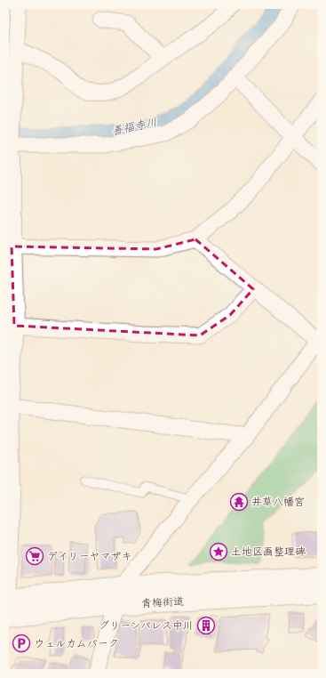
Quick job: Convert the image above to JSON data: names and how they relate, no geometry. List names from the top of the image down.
{
  "streets": {
    "main road": ["青梅街道"]
  },
  "water": ["善福寺川"],
  "places": {
    "temple": ["井草八幡宮"],
    "place": ["土地区画整理碑"],
    "supermarket": ["デイリーヤマザキ"],
    "building": ["グリーンパレス中川"],
    "parking": ["ウェルカムパーク"]
  }
}
